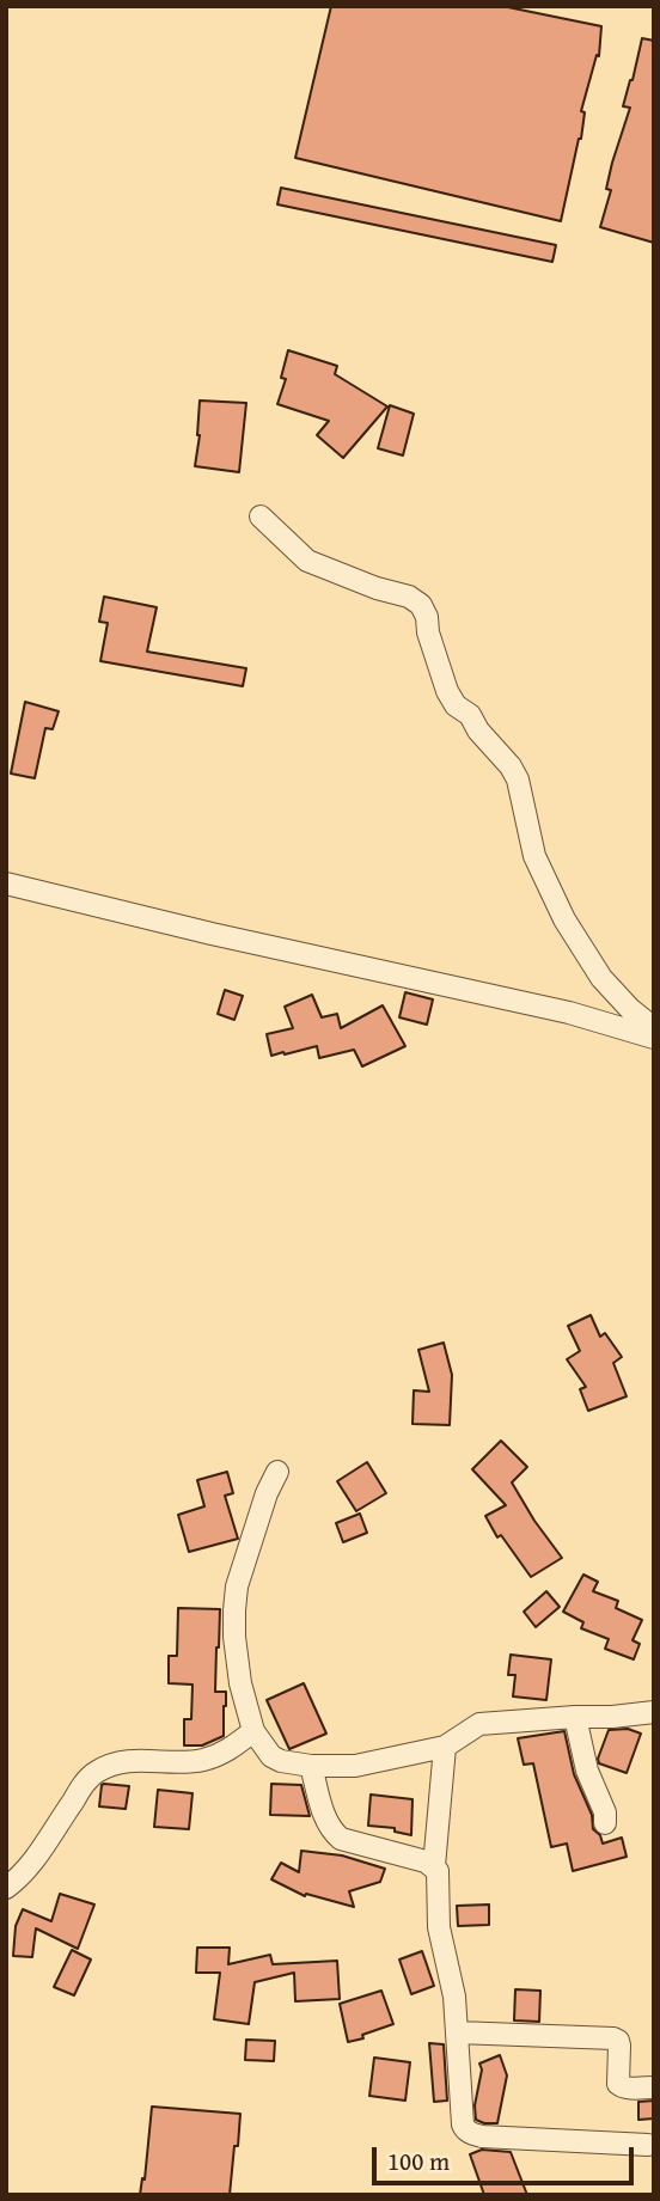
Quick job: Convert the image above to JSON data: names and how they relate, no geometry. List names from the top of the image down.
{
  "scale_bar": "100 m"
}
